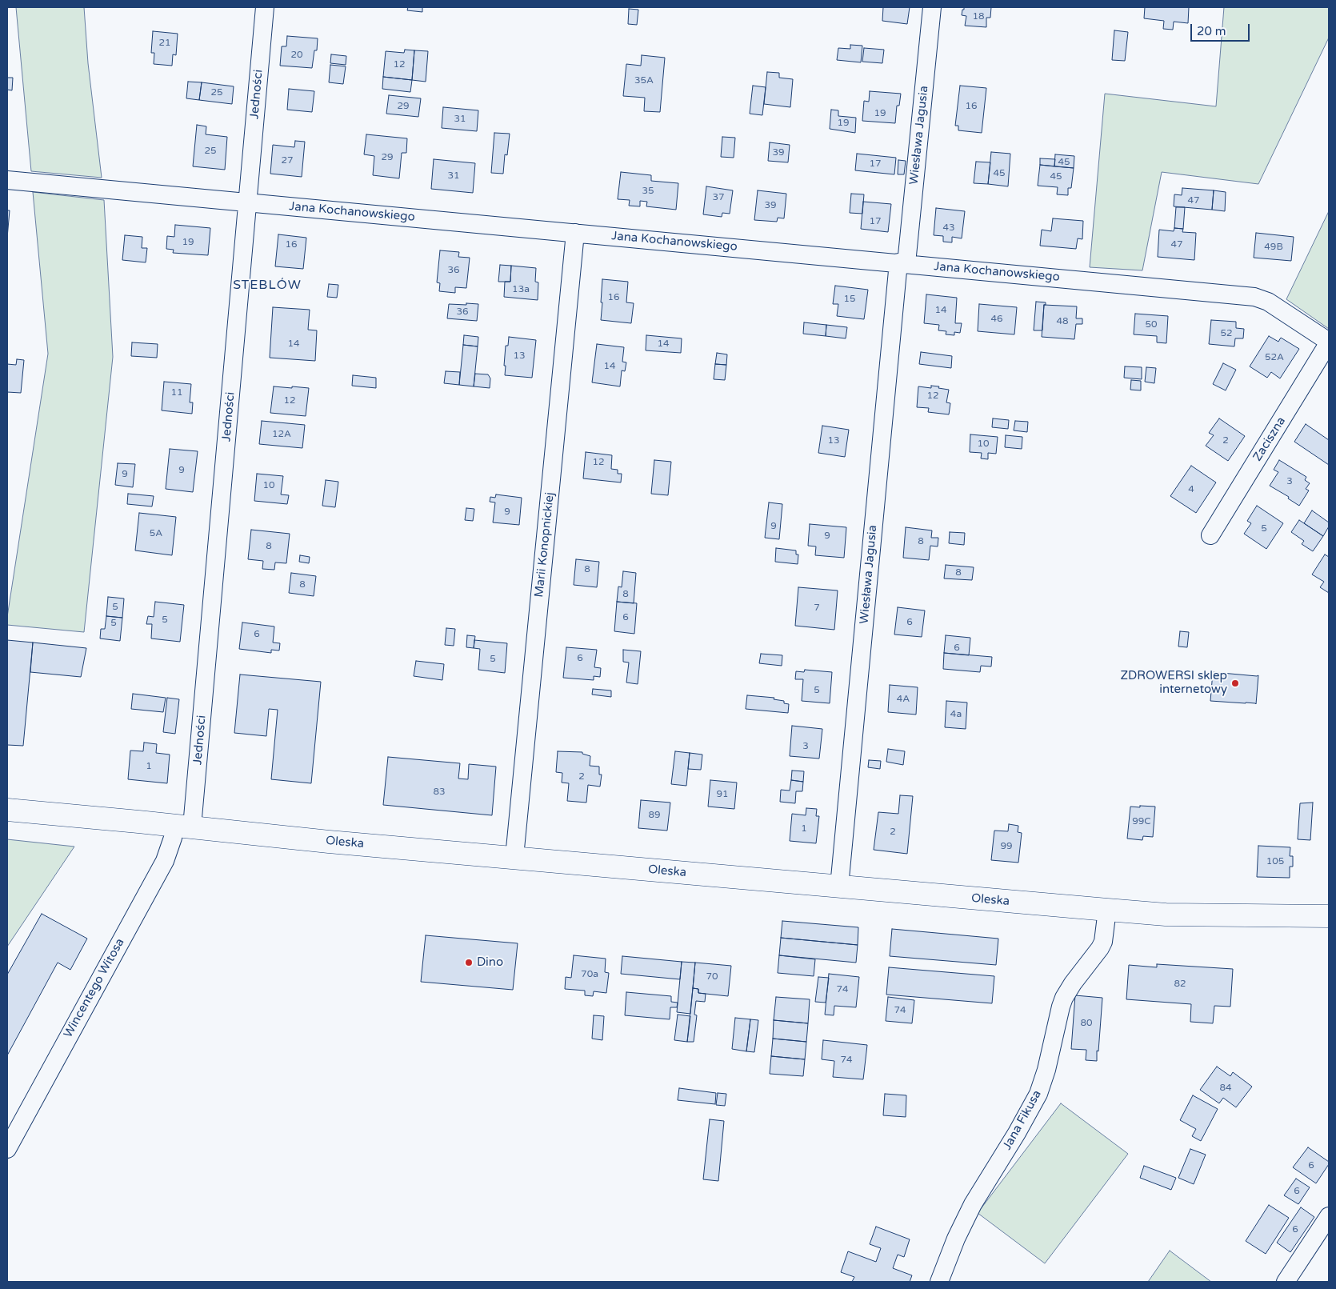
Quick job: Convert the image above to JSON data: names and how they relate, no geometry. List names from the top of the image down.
{
  "streets": {
    "street": [
      "Jedności",
      "Wiesława Jagusia",
      "Jana Kochanowskiego",
      "Zaciszna",
      "Marii Konopnickiej",
      "Oleska",
      "Wincentego Witosa",
      "Jana Fikusa"
    ]
  },
  "crossings": [
    ["Jedności", "Jana Kochanowskiego"],
    ["Jedności", "Oleska"],
    ["Jedności", "Wincentego Witosa"],
    ["Wiesława Jagusia", "Jana Kochanowskiego"],
    ["Wiesława Jagusia", "Oleska"],
    ["Jana Kochanowskiego", "Zaciszna"],
    ["Jana Kochanowskiego", "Marii Konopnickiej"],
    ["Marii Konopnickiej", "Oleska"],
    ["Oleska", "Wincentego Witosa"],
    ["Oleska", "Jana Fikusa"]
  ],
  "districts": ["STEBLÓW"],
  "places": ["ZDROWERSI sklep internetowy", "Dino"],
  "house_numbers": [
    "18",
    "21",
    "20",
    "12",
    "35A",
    "25",
    "29",
    "16",
    "19",
    "31",
    "19",
    "25",
    "39",
    "29",
    "27",
    "45",
    "17",
    "45",
    "31",
    "45",
    "35",
    "37",
    "47",
    "39",
    "17",
    "43",
    "19",
    "16",
    "47",
    "49B",
    "36",
    "13a",
    "16",
    "15",
    "14",
    "36",
    "46",
    "48",
    "50",
    "52",
    "14",
    "14",
    "13",
    "52A",
    "14",
    "11",
    "12",
    "12",
    "12A",
    "13",
    "2",
    "10",
    "12",
    "9",
    "9",
    "3",
    "10",
    "4",
    "9",
    "9",
    "5",
    "5A",
    "9",
    "8",
    "8",
    "8",
    "8",
    "8",
    "8",
    "5",
    "7",
    "6",
    "5",
    "6",
    "5",
    "6",
    "6",
    "6",
    "5",
    "5",
    "4A",
    "4a",
    "3",
    "1",
    "2",
    "83",
    "91",
    "89",
    "99C",
    "1",
    "2",
    "99",
    "105",
    "70a",
    "70",
    "82",
    "74",
    "74",
    "80",
    "74",
    "84",
    "6",
    "6",
    "6"
  ],
  "scale_bar": "20 m"
}
